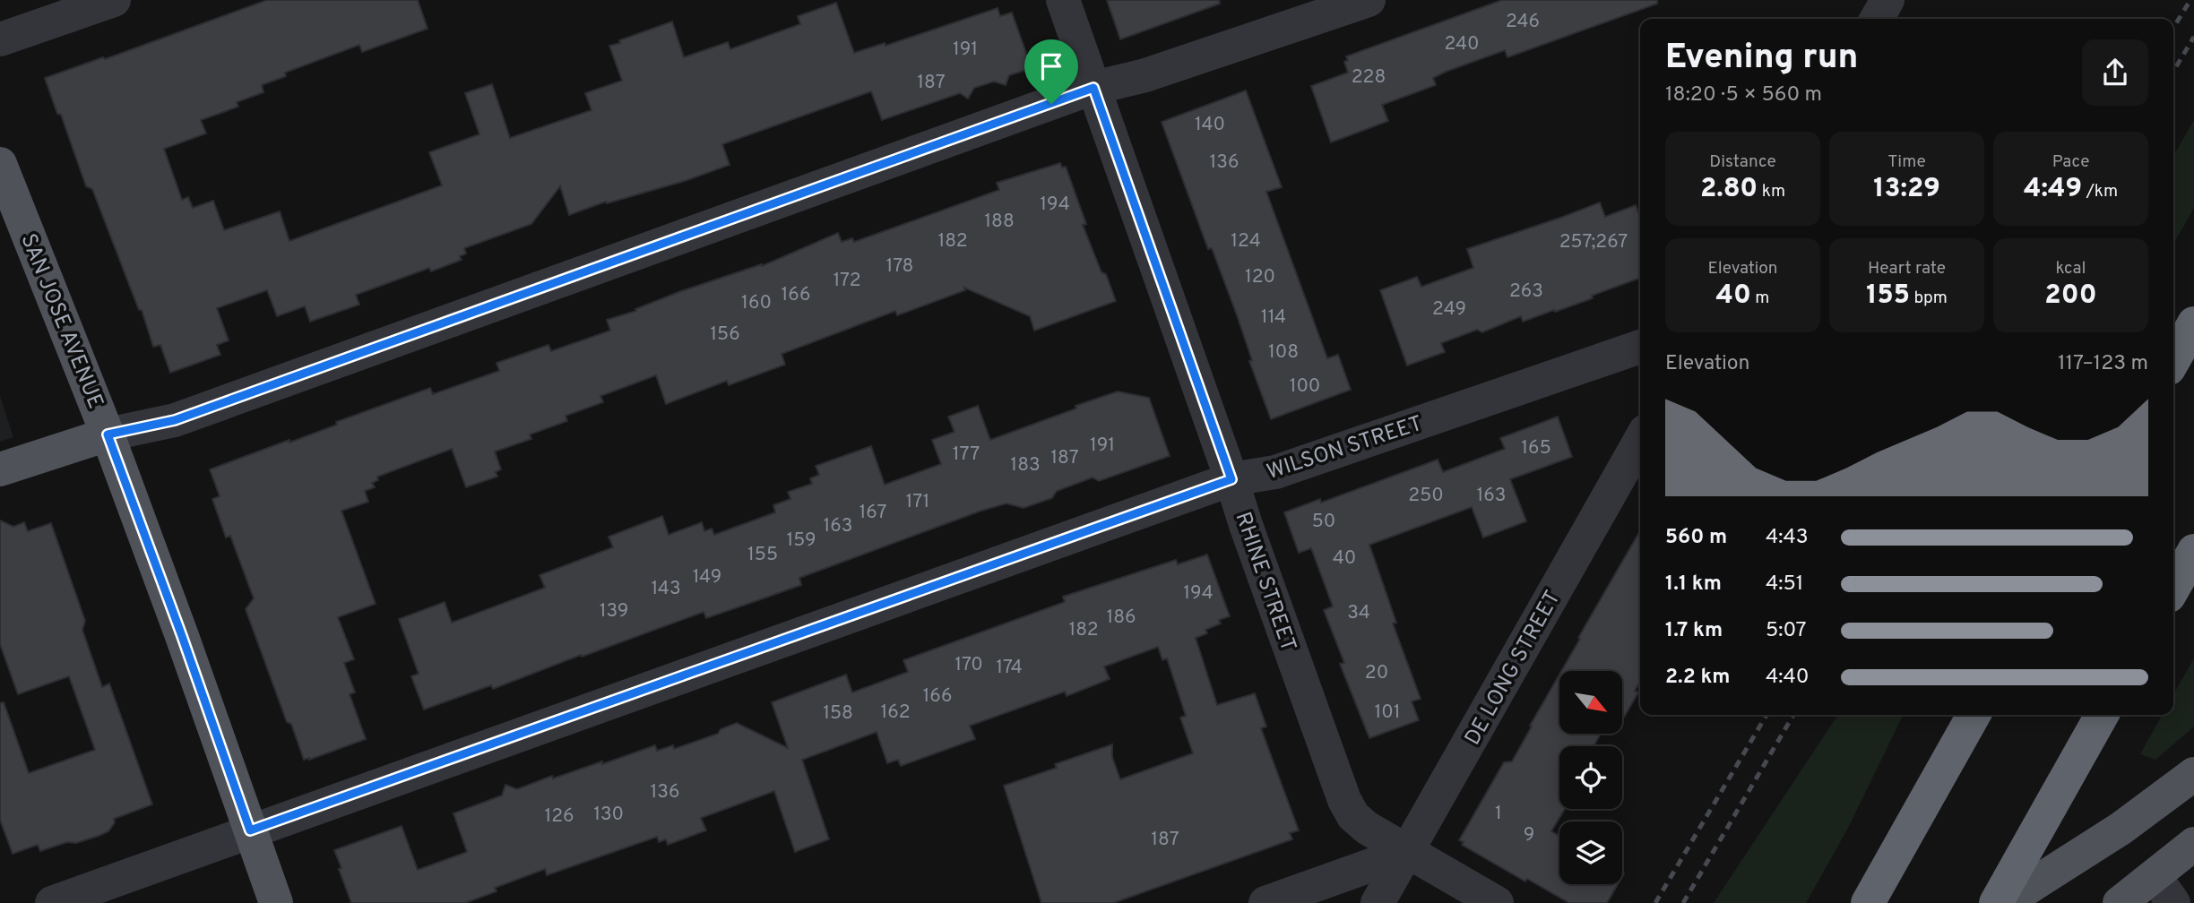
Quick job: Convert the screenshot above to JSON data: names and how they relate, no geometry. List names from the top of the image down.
{
  "streets": {
    "main road": ["SAN JOSE AVENUE"],
    "street": ["WILSON STREET", "RHINE STREET", "DE LONG STREET"]
  },
  "crossings": [
    ["SAN JOSE AVENUE", "WILSON STREET"],
    ["WILSON STREET", "RHINE STREET"],
    ["RHINE STREET", "DE LONG STREET"]
  ],
  "house_numbers": [
    "246",
    "240",
    "191",
    "228",
    "187",
    "140",
    "136",
    "194",
    "188",
    "182",
    "124",
    "257;267",
    "178",
    "120",
    "172",
    "263",
    "166",
    "160",
    "249",
    "114",
    "156",
    "108",
    "100",
    "191",
    "165",
    "177",
    "187",
    "183",
    "250",
    "163",
    "171",
    "167",
    "50",
    "163",
    "159",
    "155",
    "40",
    "149",
    "143",
    "194",
    "139",
    "34",
    "186",
    "182",
    "170",
    "174",
    "20",
    "166",
    "162",
    "101",
    "158",
    "136",
    "1",
    "130",
    "126",
    "9",
    "187"
  ],
  "north": "bottom right",
  "page": {
    "heading": ["Evening run", "18:20 · 5 × 560 m"],
    "stats": [
      ["Distance", "2.80 km"],
      ["Time", "13:29"],
      ["Pace", "4:49 /km"],
      ["Elevation", "40 m"],
      ["Heart rate", "155 bpm"],
      ["kcal", "200"]
    ],
    "chart": ["Elevation", "117–123 m"],
    "list": [
      {
        "name": "560 m",
        "note": "4:43"
      },
      {
        "name": "1.1 km",
        "note": "4:51"
      },
      {
        "name": "1.7 km",
        "note": "5:07"
      },
      {
        "name": "2.2 km",
        "note": "4:40"
      }
    ]
  }
}
